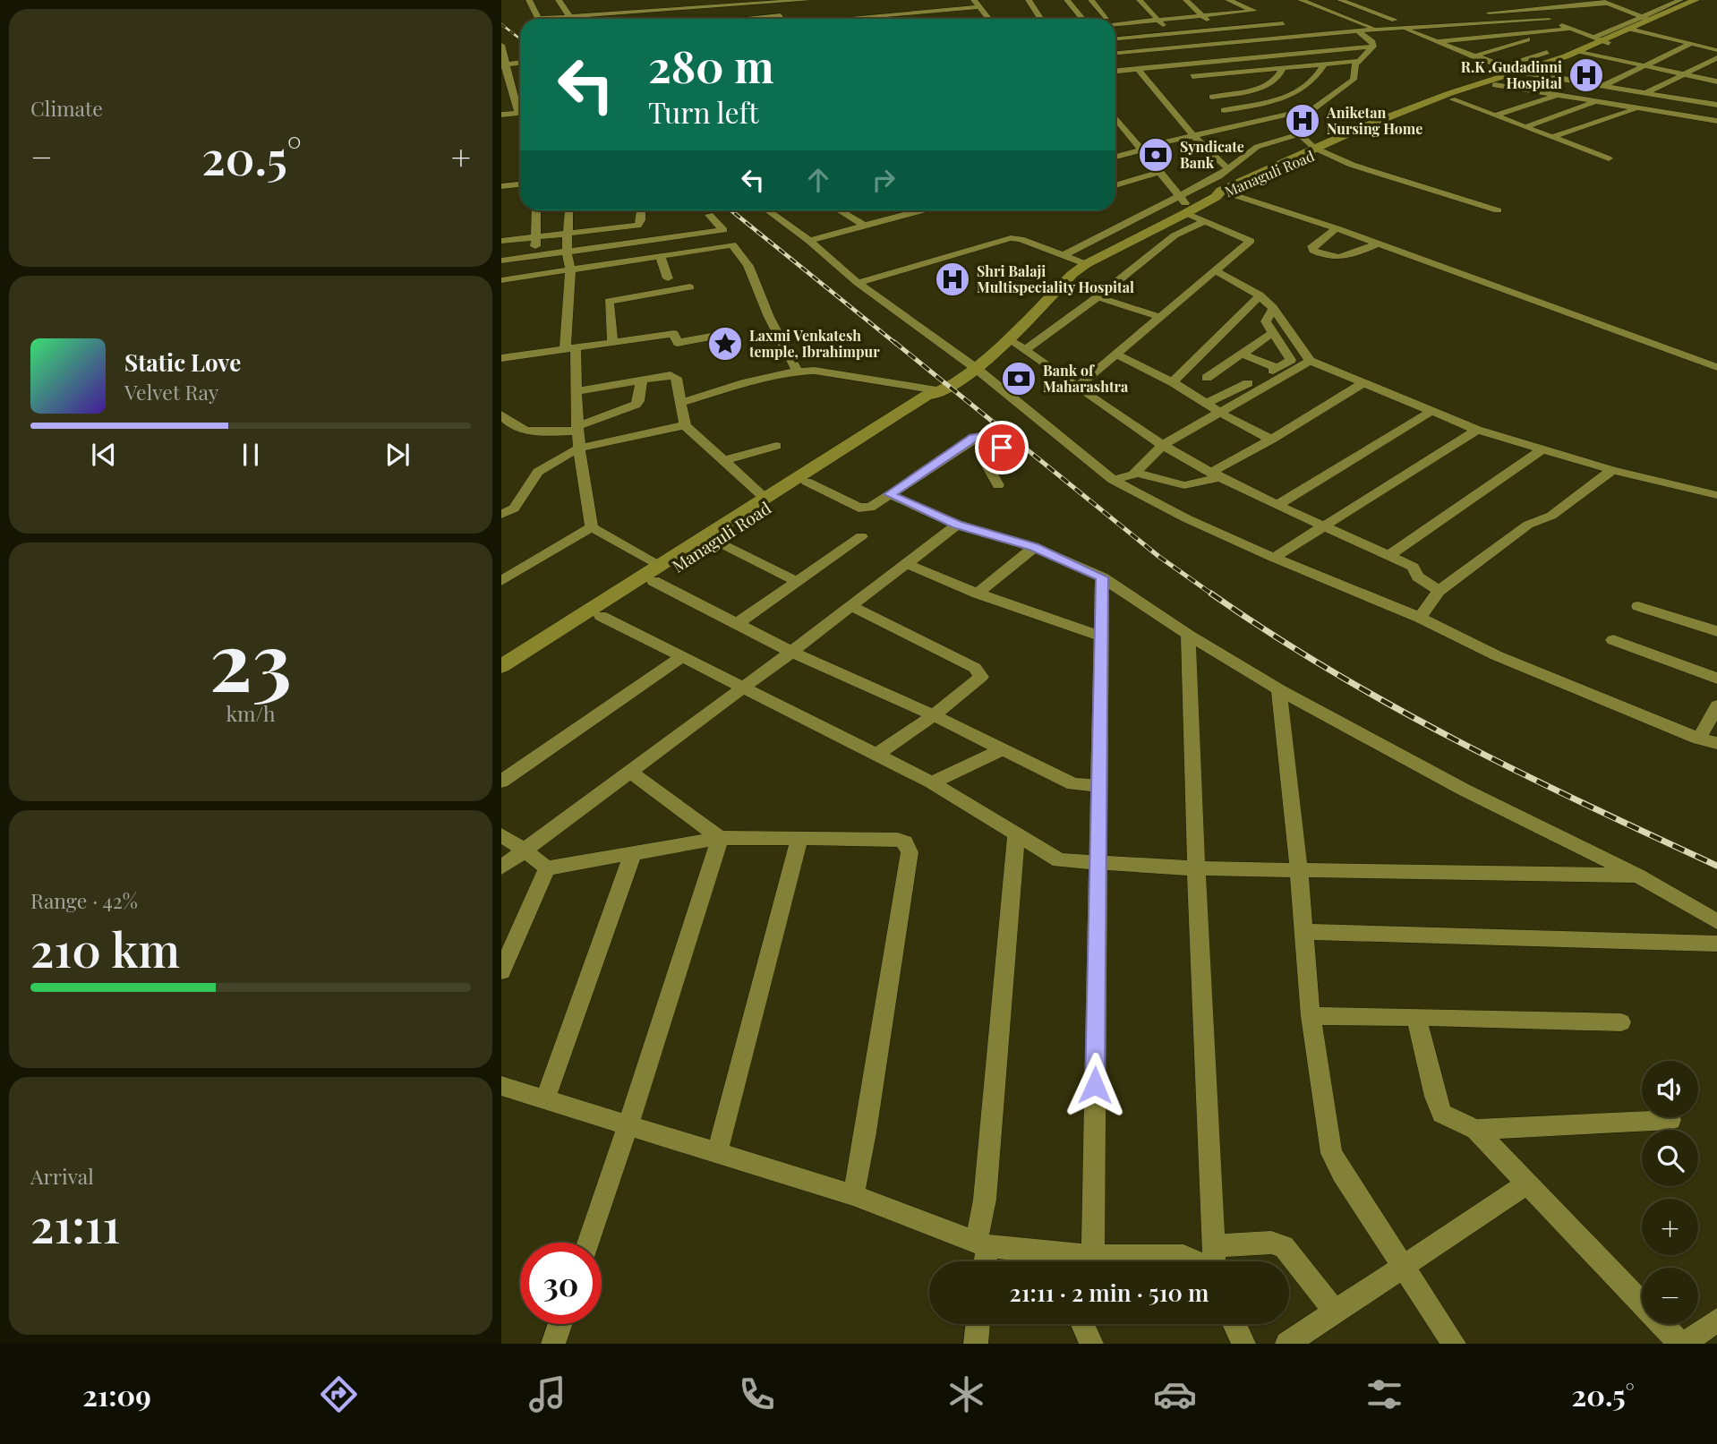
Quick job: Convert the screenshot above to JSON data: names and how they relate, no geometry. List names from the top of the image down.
{
  "streets": {
    "main road": ["Managuli Road"]
  },
  "places": {
    "hospital": ["R.K .Gudadinni Hospital", "Aniketan Nursing Home", "Shri Balaji Multispeciality Hospital"],
    "bank": ["Syndicate Bank", "Bank of Maharashtra"],
    "place": ["Laxmi Venkatesh temple, Ibrahimpur"]
  },
  "page": {
    "tile": [
      "Climate",
      ["23", "km/h"],
      ["Range · 42%", "210 km"],
      ["Arrival", "21:11"]
    ],
    "turn": ["280 m", "Turn left"],
    "heat": ["−", "20.5°", "+"],
    "song": ["Static Love", "Velvet Ray"],
    "map_buttons": ["+", "−"],
    "limit": "30",
    "trip": "21:11 · 2 min · 510 m",
    "tabs": ["21:09", "20.5°"]
  }
}
